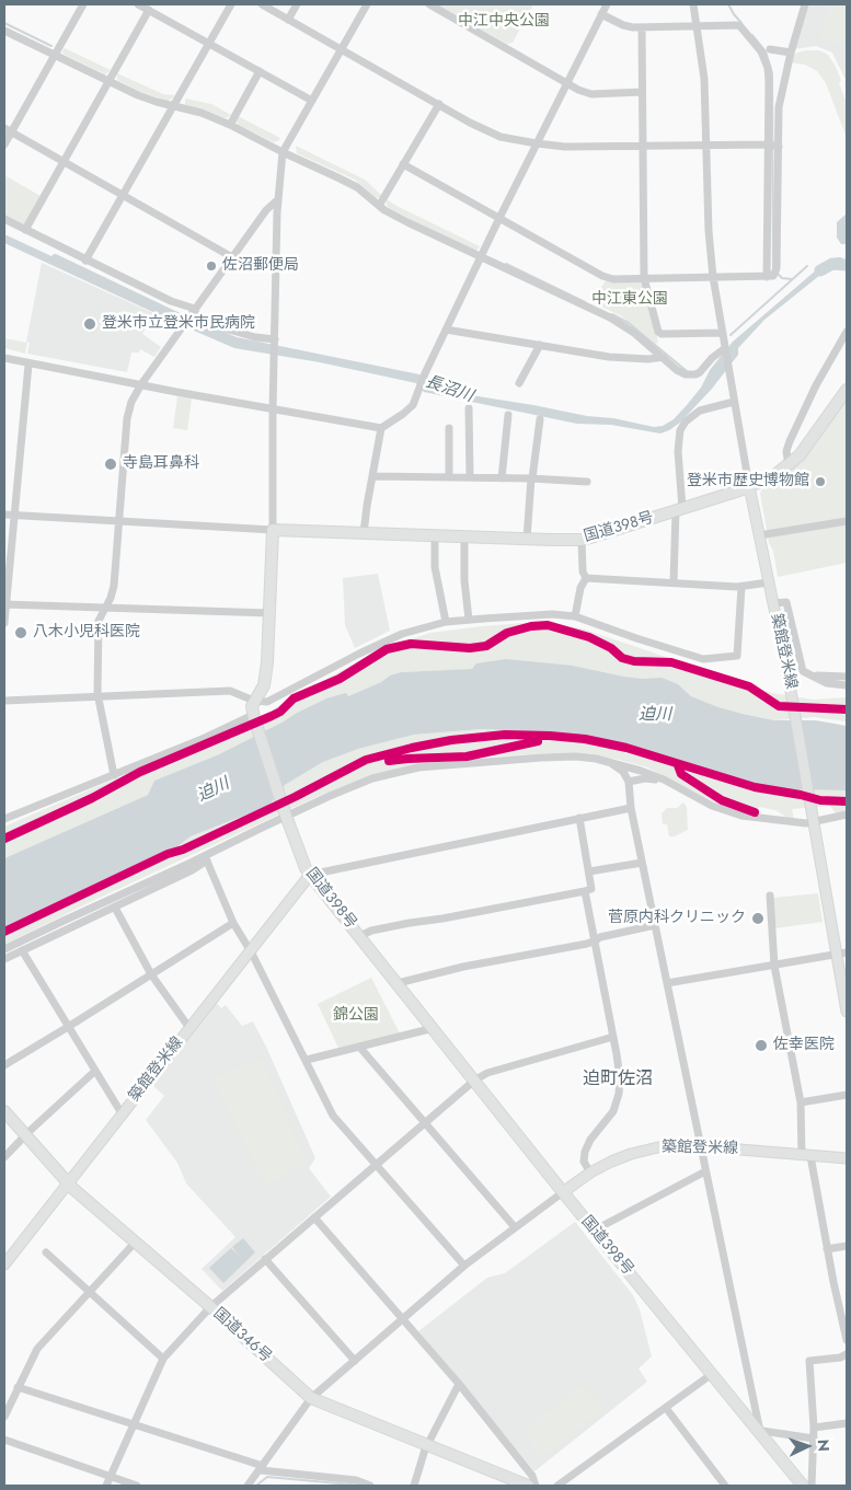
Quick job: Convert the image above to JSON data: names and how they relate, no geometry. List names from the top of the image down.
{
  "streets": {
    "highway": ["国道398号", "国道346号"],
    "main road": ["築館登米線"]
  },
  "crossings": [
    ["国道398号", "築館登米線"],
    ["築館登米線", "国道346号"]
  ],
  "districts": ["迫町佐沼"],
  "water": ["長沼川", "迫川"],
  "parks": ["中江中央公園", "中江東公園", "錦公園"],
  "places": [
    "佐沼郵便局",
    "登米市立登米市民病院",
    "寺島耳鼻科",
    "登米市歴史博物館",
    "八木小児科医院",
    "菅原内科クリニック",
    "佐幸医院"
  ],
  "north": "right"
}
